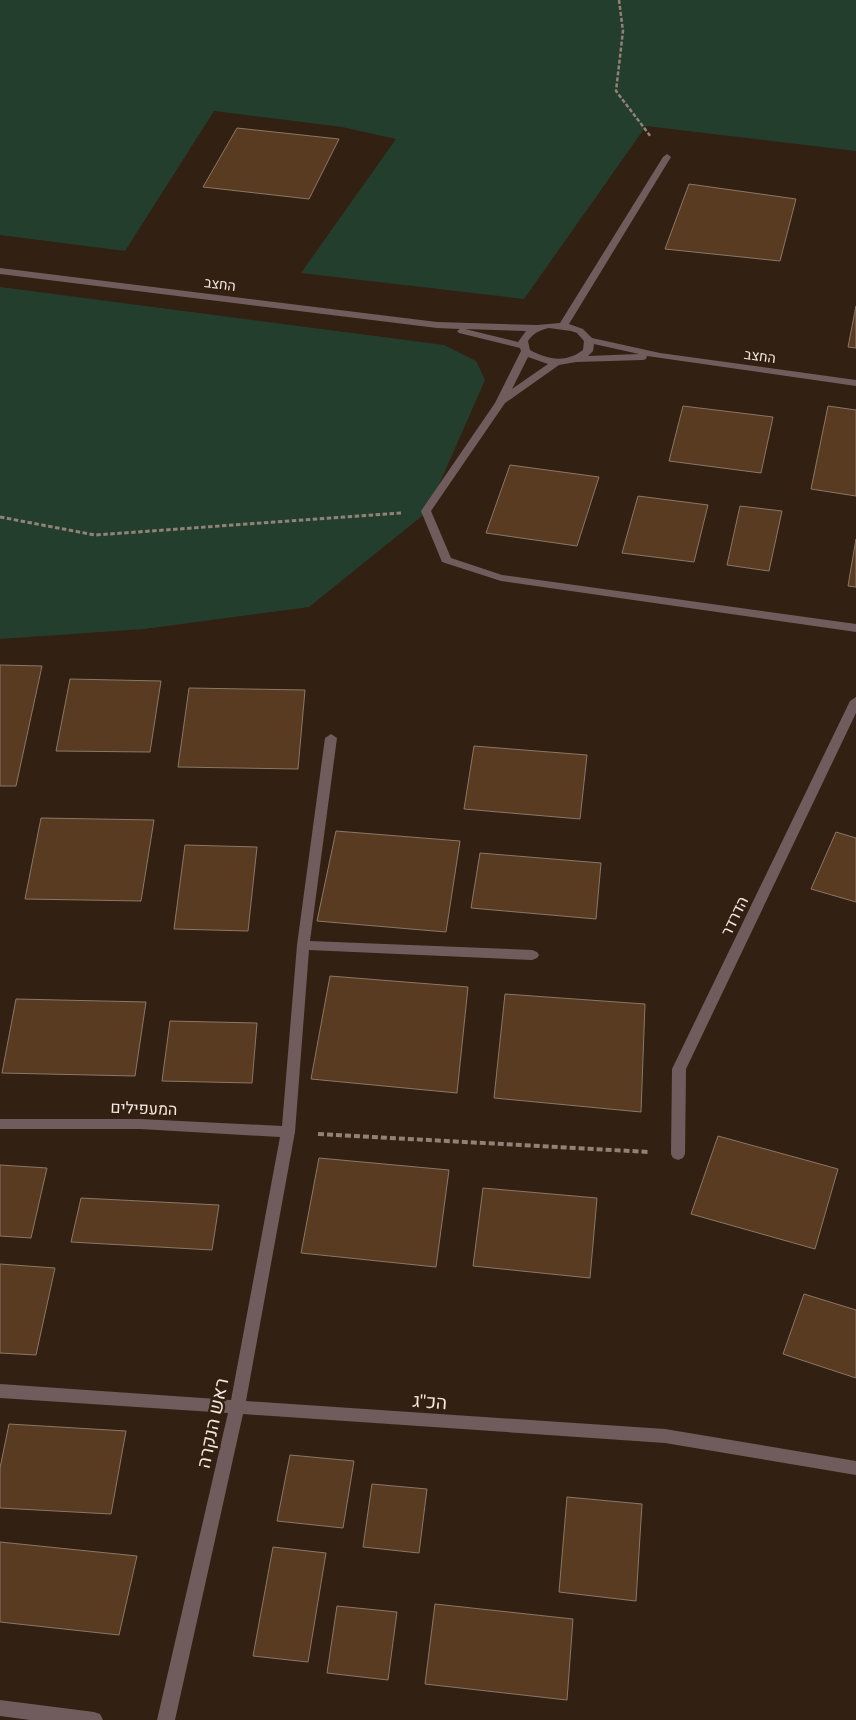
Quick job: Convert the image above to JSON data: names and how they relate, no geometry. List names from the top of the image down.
{
  "streets": {
    "street": [
      "החצב",
      "הדרדר",
      "המעפילים",
      "הכ\"ג",
      "ראש הנקרה"
    ]
  },
  "crossings": [
    ["המעפילים", "ראש הנקרה"],
    ["הכ\"ג", "ראש הנקרה"]
  ]
}
